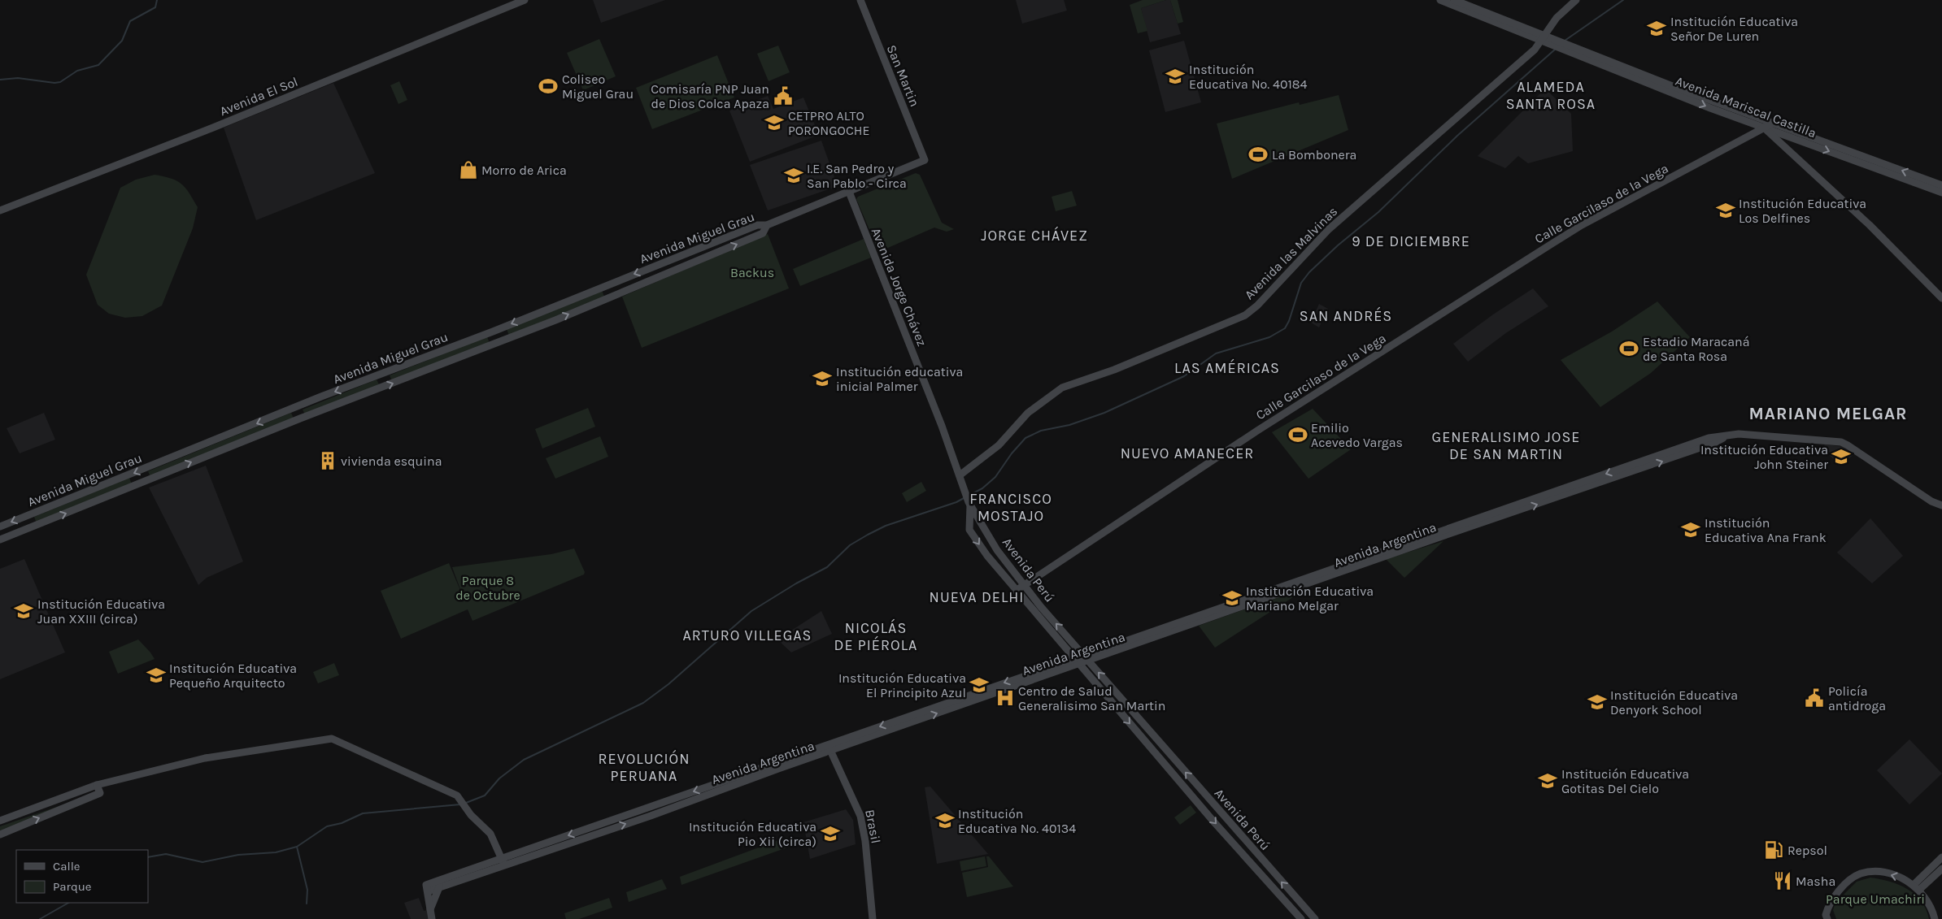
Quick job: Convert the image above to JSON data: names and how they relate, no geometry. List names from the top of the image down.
{
  "streets": {
    "street": [
      "San Martin",
      "Avenida El Sol",
      "Avenida Mariscal Castilla",
      "Calle Garcilaso de la Vega",
      "Avenida Miguel Grau",
      "Avenida las Malvinas",
      "Avenida Jorge Chávez",
      "Avenida Argentina",
      "Avenida Perú",
      "Brasil"
    ]
  },
  "crossings": [
    ["San Martin", "Avenida Jorge Chávez"],
    ["Avenida Mariscal Castilla", "Calle Garcilaso de la Vega"],
    ["Avenida Mariscal Castilla", "Avenida las Malvinas"],
    ["Calle Garcilaso de la Vega", "Avenida Perú"],
    ["Avenida las Malvinas", "Avenida Jorge Chávez"],
    ["Avenida Jorge Chávez", "Avenida Perú"],
    ["Avenida Argentina", "Avenida Perú"],
    ["Avenida Argentina", "Brasil"]
  ],
  "districts": [
    "ALAMEDA SANTA ROSA",
    "JORGE CHÁVEZ",
    "9 DE DICIEMBRE",
    "SAN ANDRÉS",
    "LAS AMÉRICAS",
    "MARIANO MELGAR",
    "GENERALISIMO JOSE DE SAN MARTIN",
    "NUEVO AMANECER",
    "FRANCISCO MOSTAJO",
    "NUEVA DELHI",
    "NICOLÁS DE PIÉROLA",
    "ARTURO VILLEGAS",
    "REVOLUCIÓN PERUANA"
  ],
  "parks": ["Backus", "Parque 8 de Octubre", "Parque Umachiri"],
  "places": {
    "school or university": [
      "Institución Educativa Señor De Luren",
      "Institución Educativa No. 40184",
      "CETPRO ALTO PORONGOCHE",
      "I.E. San Pedro y San Pablo - Circa",
      "Institución Educativa Los Delfines",
      "Institución educativa inicial Palmer",
      "Institución Educativa John Steiner",
      "Institución Educativa Ana Frank",
      "Institución Educativa Mariano Melgar",
      "Institución Educativa Juan XXIII (circa)",
      "Institución Educativa Pequeño Arquitecto",
      "Institución Educativa El Principito Azul",
      "Institución Educativa Denyork School",
      "Institución Educativa Gotitas Del Cielo",
      "Institución Educativa No. 40134",
      "Institución Educativa Pio Xii (circa)"
    ],
    "sports": [
      "Coliseo Miguel Grau",
      "La Bombonera",
      "Estadio Maracaná de Santa Rosa",
      "Emilio Acevedo Vargas"
    ],
    "public building": ["Comisaría PNP Juan de Dios Colca Apaza", "Policía antidroga"],
    "shop": ["Morro de Arica"],
    "building": ["vivienda esquina"],
    "hospital": ["Centro de Salud Generalisimo San Martin"],
    "fuel station": ["Repsol"],
    "restaurant": ["Masha"]
  },
  "legend": ["Calle", "Parque"]
}
